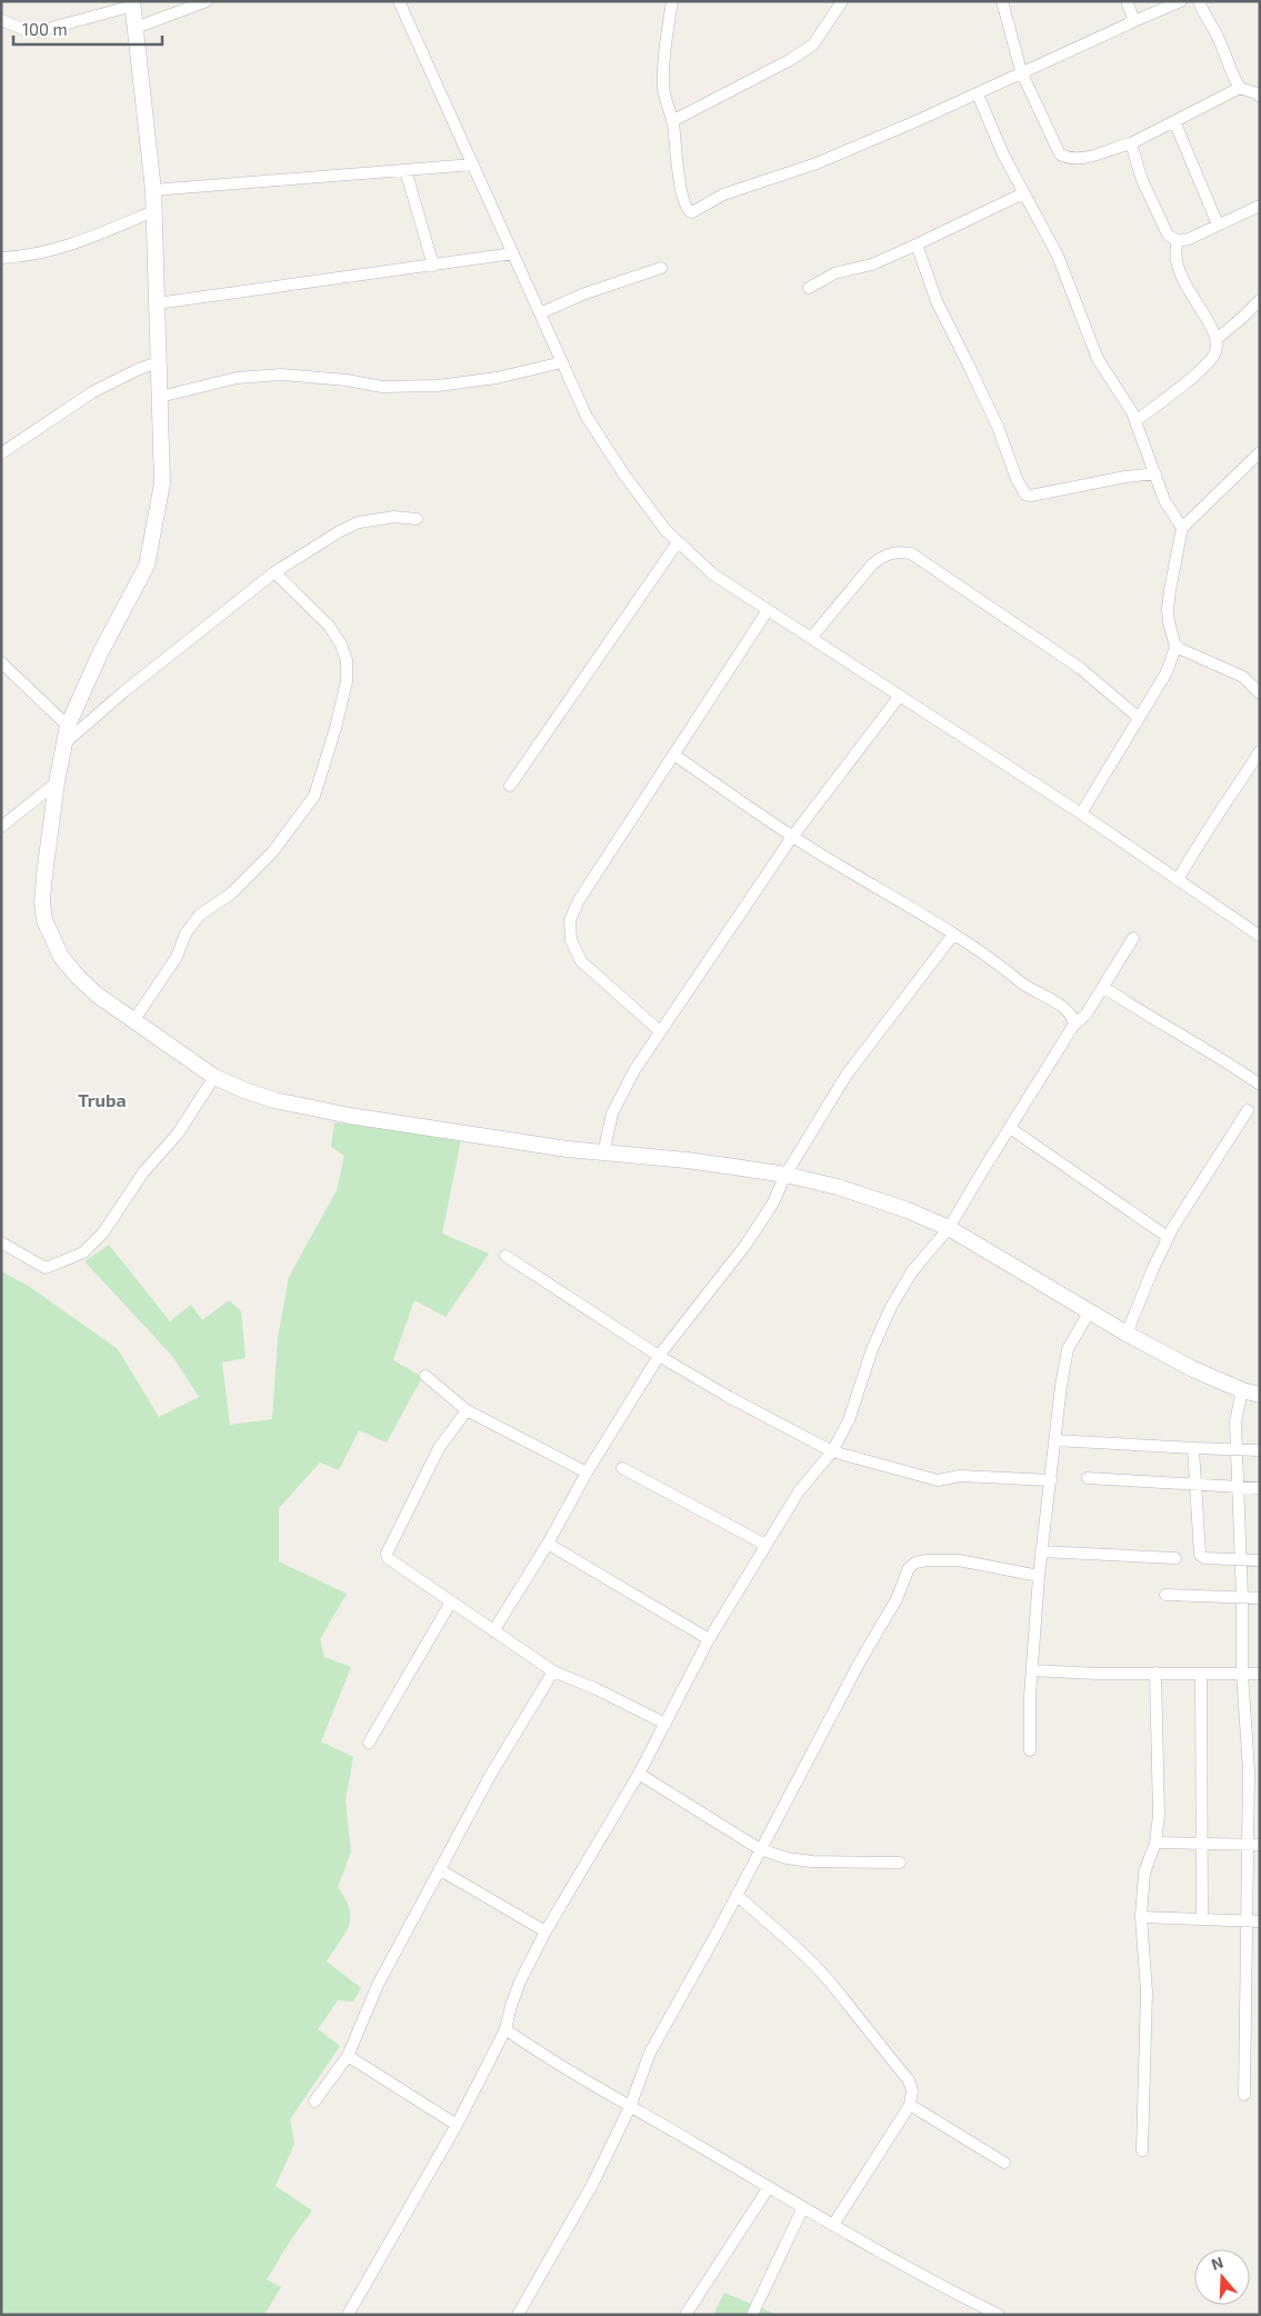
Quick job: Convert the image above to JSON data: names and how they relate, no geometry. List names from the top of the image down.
{
  "districts": ["Truba"],
  "scale_bar": "100 m",
  "north": "top"
}
